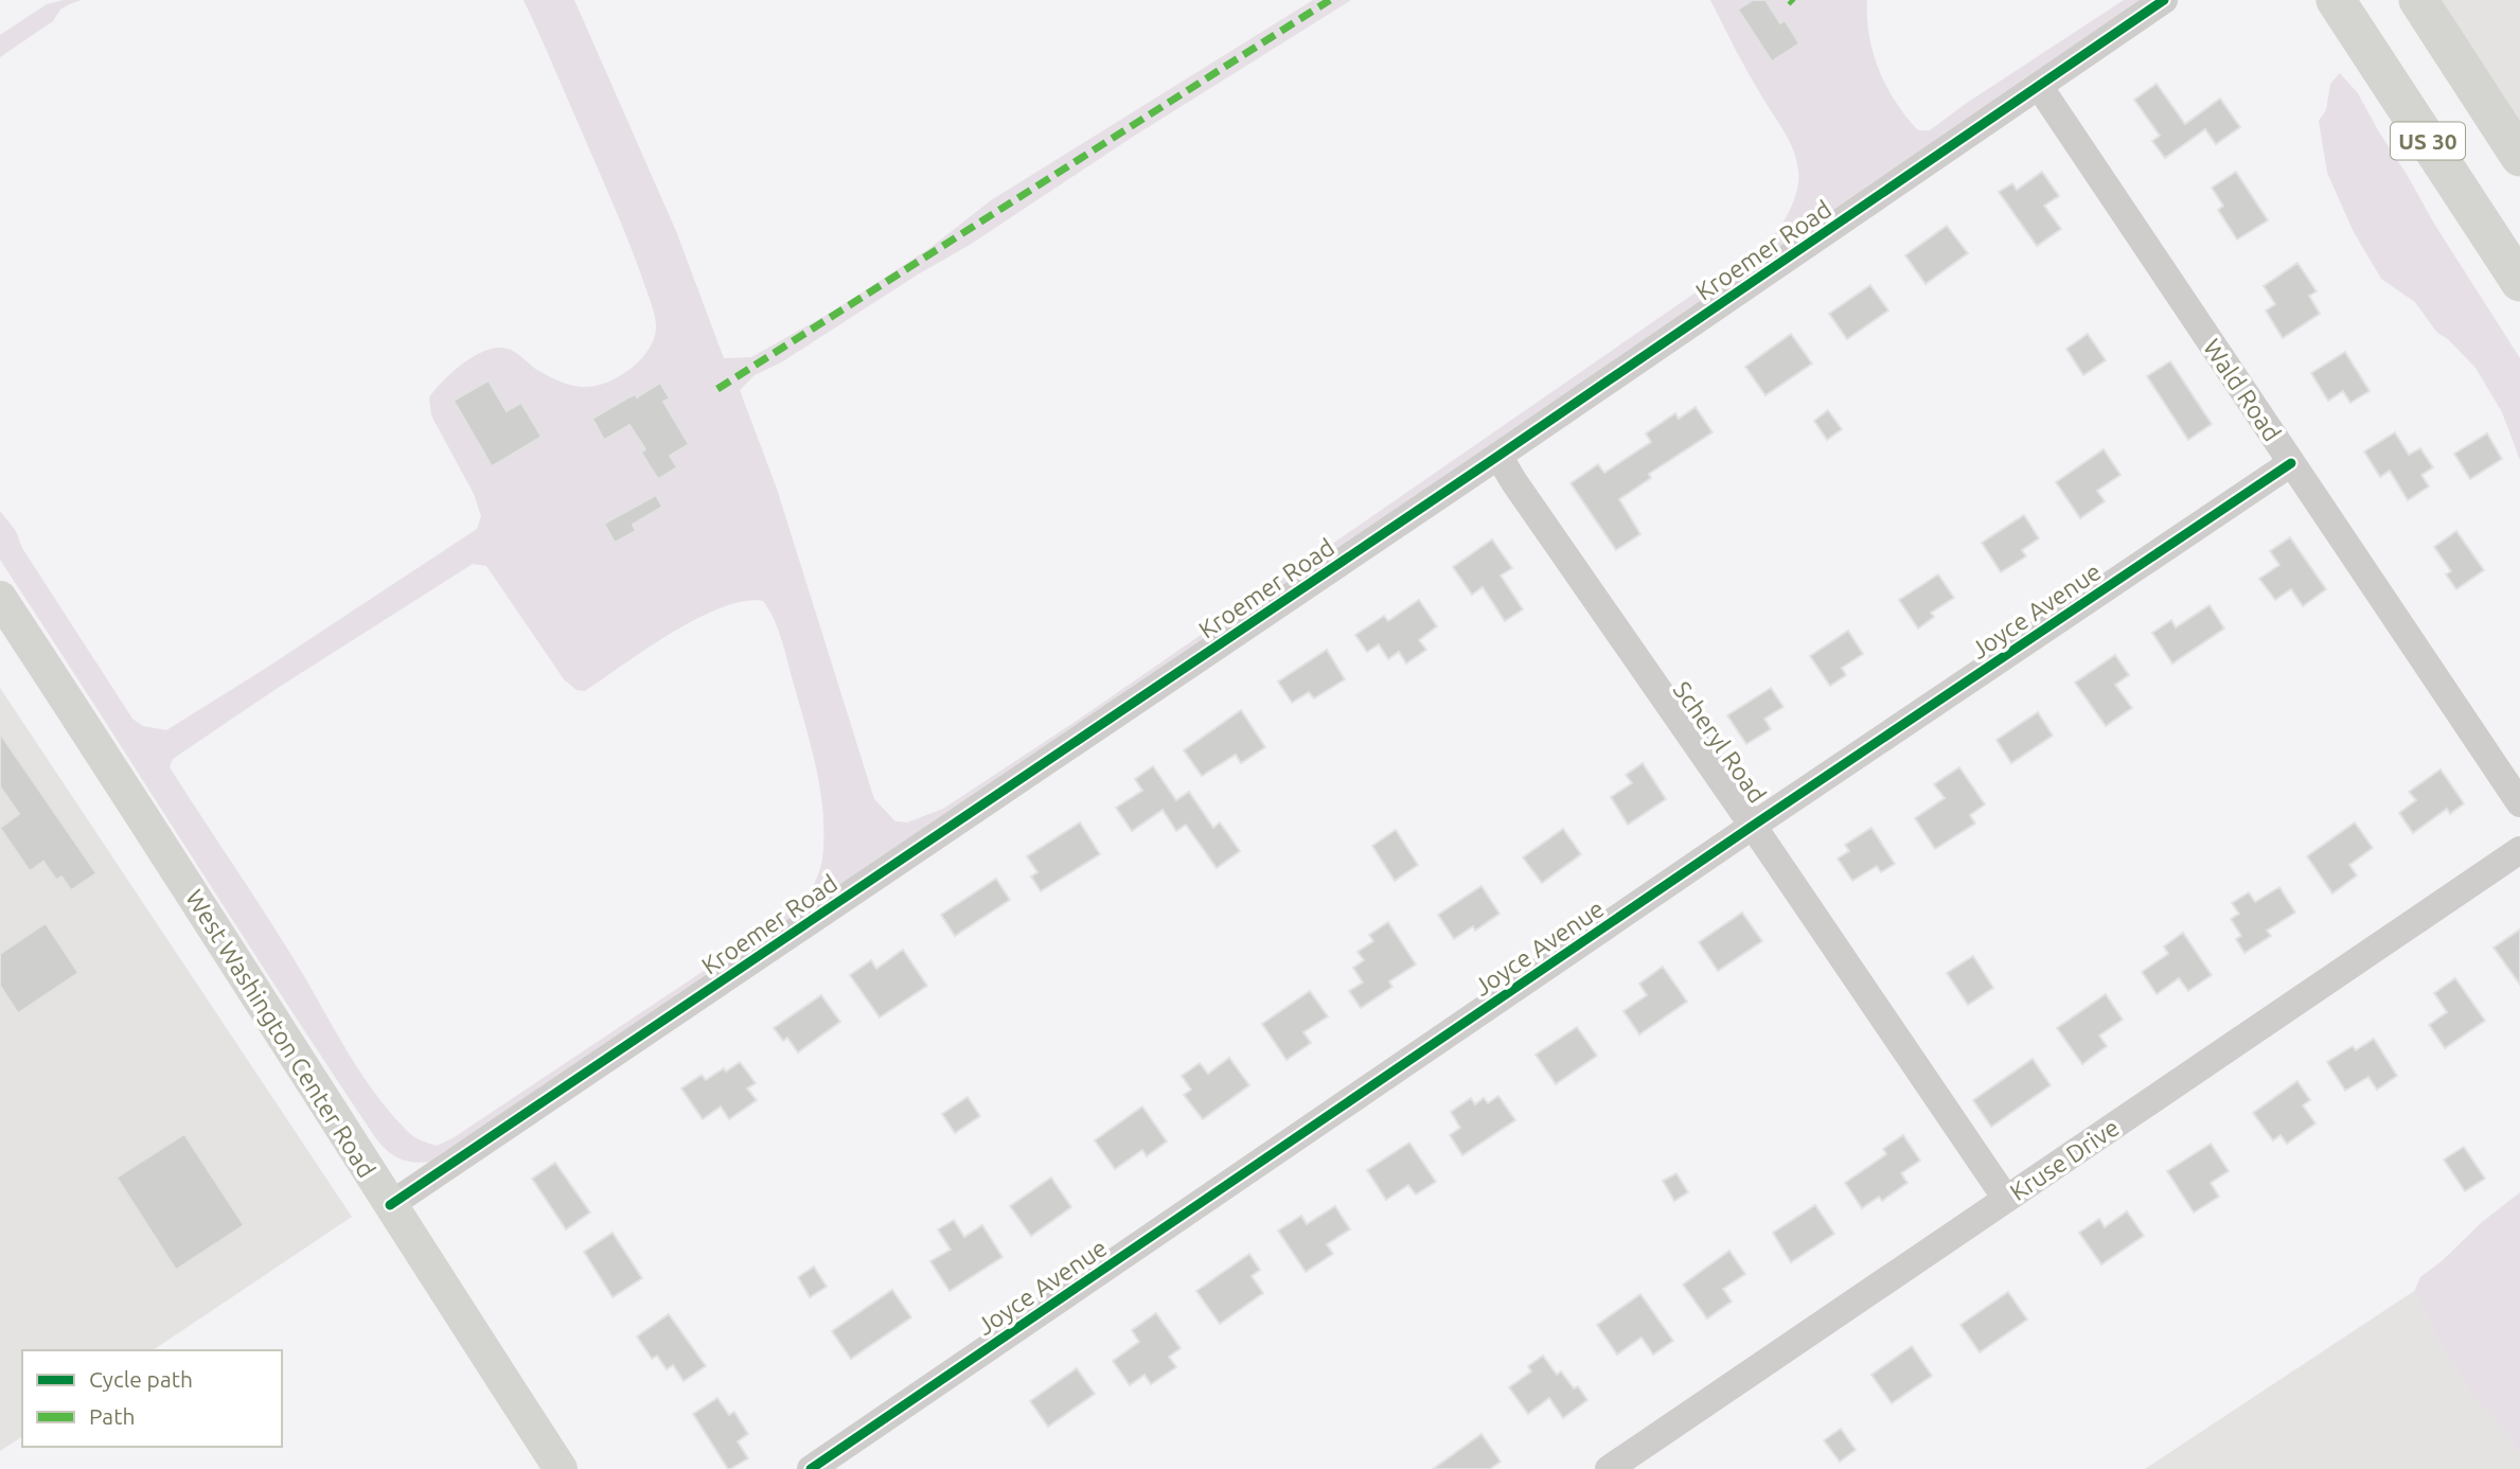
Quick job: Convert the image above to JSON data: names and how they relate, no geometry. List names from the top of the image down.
{
  "streets": {
    "highway": ["US 30"],
    "main road": ["West Washington Center Road"],
    "street": [
      "Kroemer Road",
      "Wald Road",
      "Joyce Avenue",
      "Scheryl Road",
      "Kruse Drive"
    ]
  },
  "crossings": [
    ["Kroemer Road", "Wald Road"],
    ["Kroemer Road", "Scheryl Road"],
    ["Kroemer Road", "West Washington Center Road"],
    ["Wald Road", "Joyce Avenue"],
    ["Joyce Avenue", "Scheryl Road"],
    ["Scheryl Road", "Kruse Drive"]
  ],
  "legend": ["Cycle path", "Path"]
}
